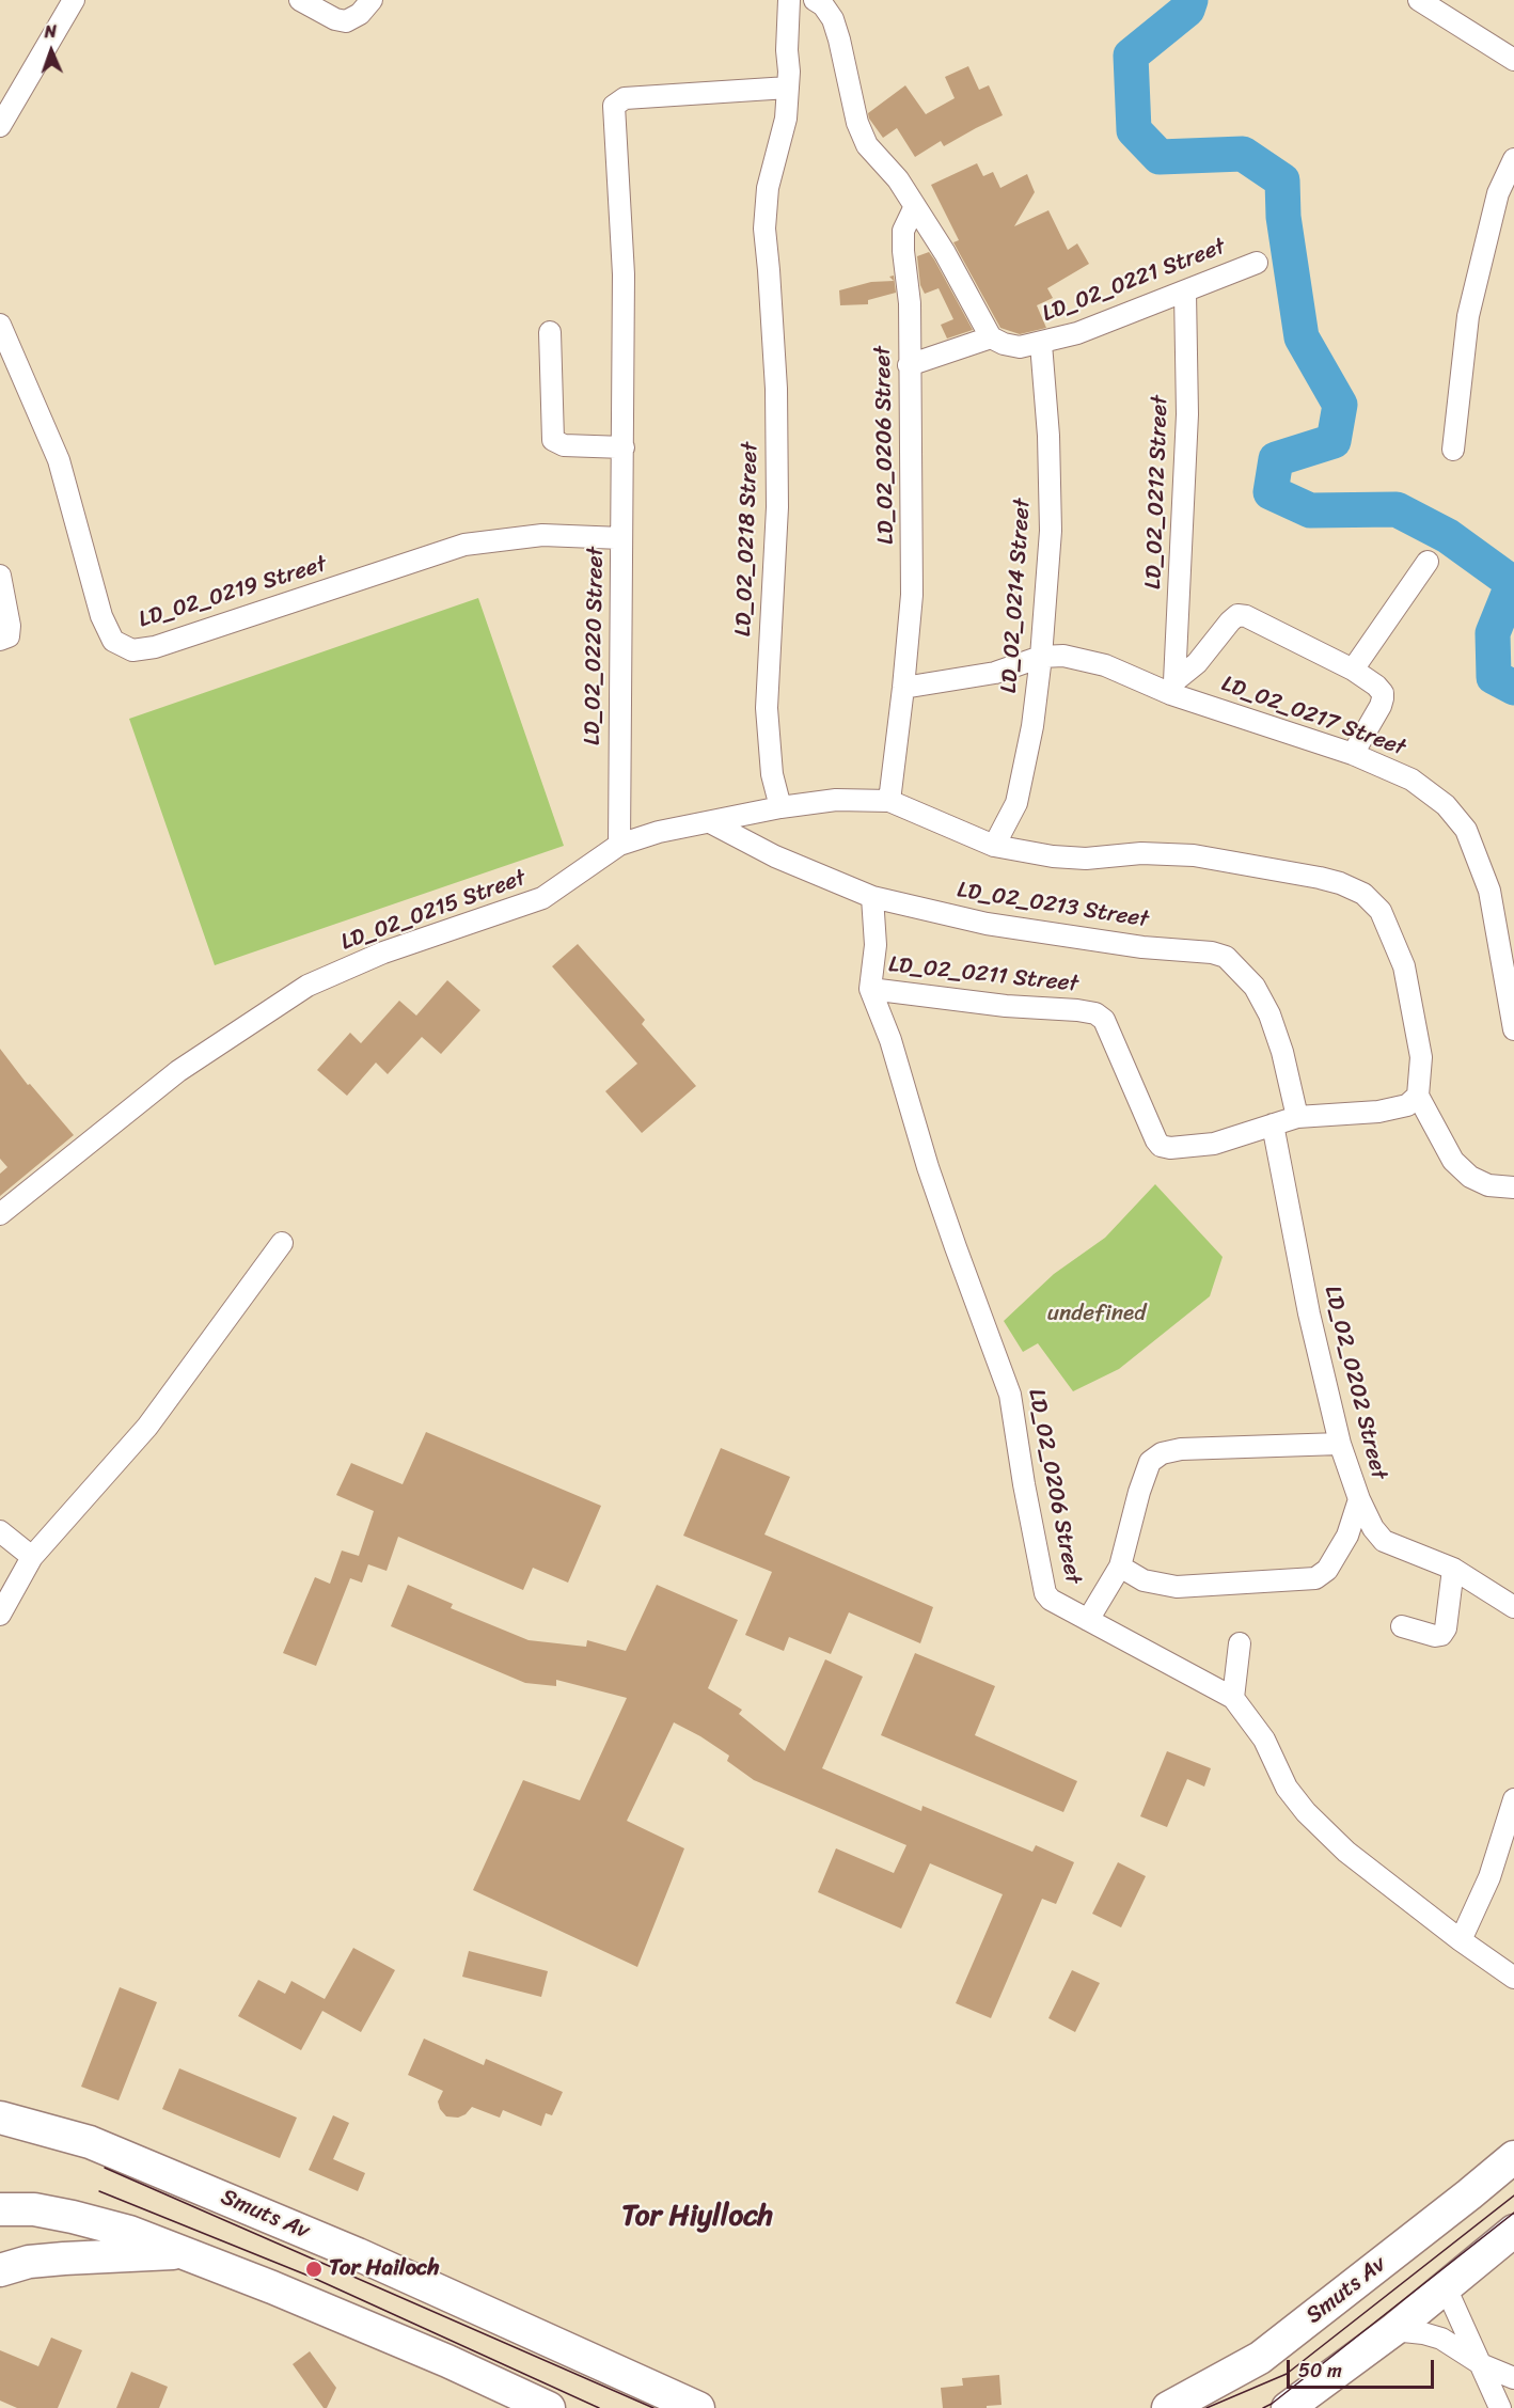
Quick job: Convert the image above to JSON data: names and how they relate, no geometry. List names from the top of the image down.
{
  "streets": {
    "main road": ["Smuts Av"],
    "street": [
      "LD_02_0221 Street",
      "LD_02_0206 Street",
      "LD_02_0212 Street",
      "LD_02_0218 Street",
      "LD_02_0219 Street",
      "LD_02_0214 Street",
      "LD_02_0220 Street",
      "LD_02_0217 Street",
      "LD_02_0213 Street",
      "LD_02_0215 Street",
      "LD_02_0211 Street",
      "LD_02_0202 Street"
    ]
  },
  "crossings": [
    ["LD_02_0221 Street", "LD_02_0212 Street"],
    ["LD_02_0221 Street", "LD_02_0214 Street"],
    ["LD_02_0206 Street", "LD_02_0215 Street"],
    ["LD_02_0206 Street", "LD_02_0211 Street"],
    ["LD_02_0212 Street", "LD_02_0217 Street"],
    ["LD_02_0218 Street", "LD_02_0220 Street"],
    ["LD_02_0218 Street", "LD_02_0215 Street"],
    ["LD_02_0219 Street", "LD_02_0220 Street"],
    ["LD_02_0214 Street", "LD_02_0217 Street"],
    ["LD_02_0214 Street", "LD_02_0215 Street"],
    ["LD_02_0220 Street", "LD_02_0215 Street"],
    ["LD_02_0213 Street", "LD_02_0215 Street"],
    ["LD_02_0211 Street", "LD_02_0202 Street"]
  ],
  "districts": ["Tor Hiylloch"],
  "parks": ["undefined"],
  "places": ["Tor Hailoch"],
  "scale_bar": "50 m",
  "north": "top"
}
